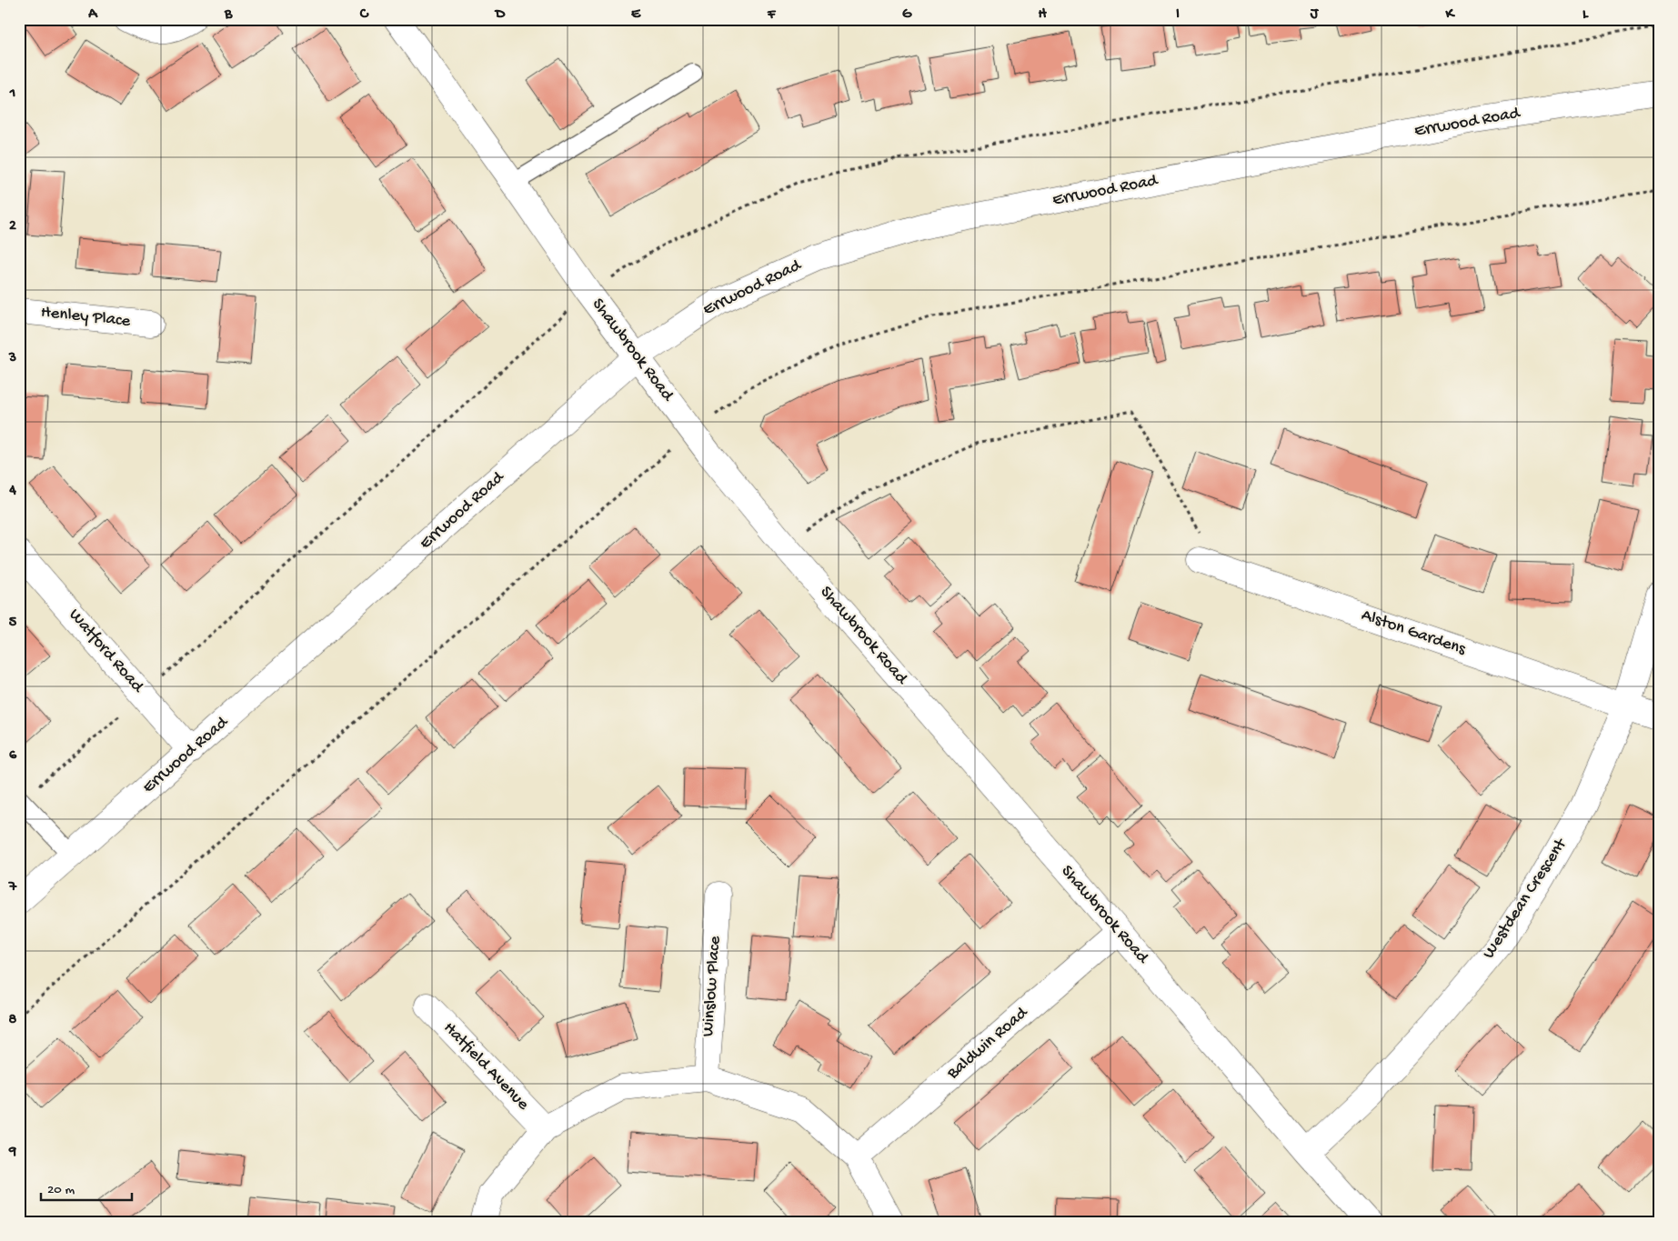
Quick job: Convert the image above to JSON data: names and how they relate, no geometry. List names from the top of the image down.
{
  "streets": {
    "street": [
      "Errwood Road",
      "Henley Place",
      "Shawbrook Road",
      "Alston Gardens",
      "Watford Road",
      "Westdean Crescent",
      "Winslow Place",
      "Baldwin Road",
      "Hatfield Avenue"
    ]
  },
  "crossings": [
    ["Errwood Road", "Shawbrook Road"],
    ["Errwood Road", "Watford Road"],
    ["Shawbrook Road", "Westdean Crescent"],
    ["Shawbrook Road", "Baldwin Road"],
    ["Alston Gardens", "Westdean Crescent"]
  ],
  "scale_bar": "20 m",
  "grid": {
    "columns": [
      "A",
      "B",
      "C",
      "D",
      "E",
      "F",
      "G",
      "H",
      "I",
      "J",
      "K",
      "L"
    ],
    "rows": [
      "1",
      "2",
      "3",
      "4",
      "5",
      "6",
      "7",
      "8",
      "9"
    ]
  }
}
